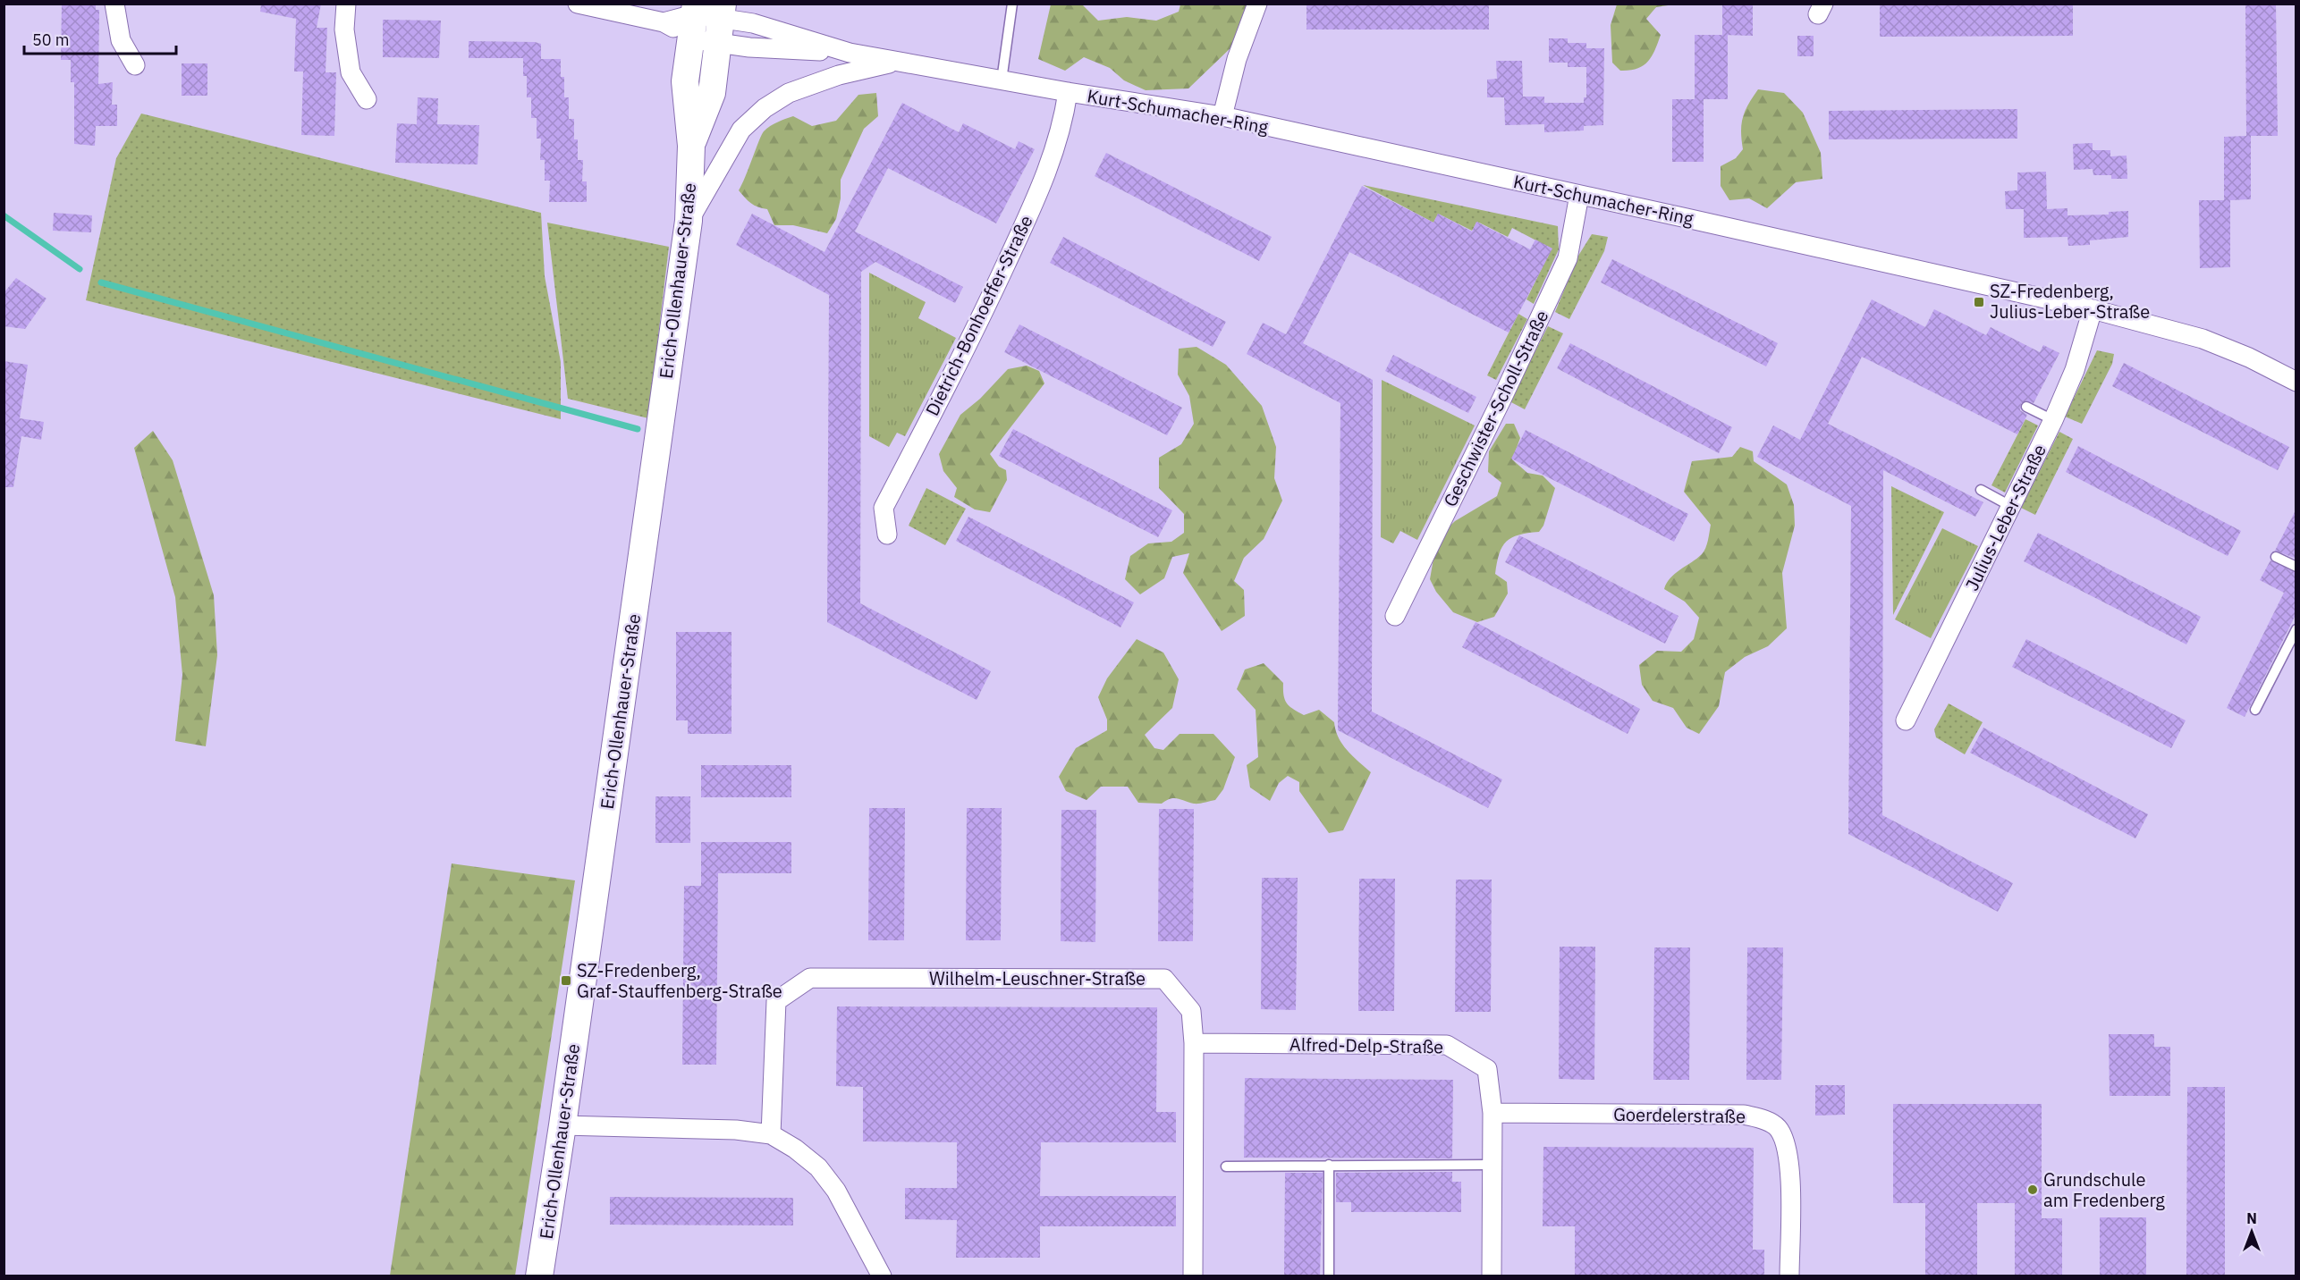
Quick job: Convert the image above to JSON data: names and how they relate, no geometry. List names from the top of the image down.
{
  "streets": {
    "street": [
      "Kurt-Schumacher-Ring",
      "Erich-Ollenhauer-Straße",
      "Dietrich-Bonhoeffer-Straße",
      "Geschwister-Scholl-Straße",
      "Julius-Leber-Straße",
      "Wilhelm-Leuschner-Straße",
      "Alfred-Delp-Straße",
      "Goerdelerstraße"
    ]
  },
  "crossings": [
    ["Kurt-Schumacher-Ring", "Erich-Ollenhauer-Straße"],
    ["Kurt-Schumacher-Ring", "Dietrich-Bonhoeffer-Straße"],
    ["Kurt-Schumacher-Ring", "Geschwister-Scholl-Straße"],
    ["Kurt-Schumacher-Ring", "Julius-Leber-Straße"],
    ["Wilhelm-Leuschner-Straße", "Alfred-Delp-Straße"],
    ["Alfred-Delp-Straße", "Goerdelerstraße"]
  ],
  "places": {
    "transit": ["SZ-Fredenberg, Julius-Leber-Straße", "SZ-Fredenberg, Graf-Stauffenberg-Straße"],
    "other": ["Grundschule am Fredenberg"]
  },
  "scale_bar": "50 m",
  "north": "top"
}
